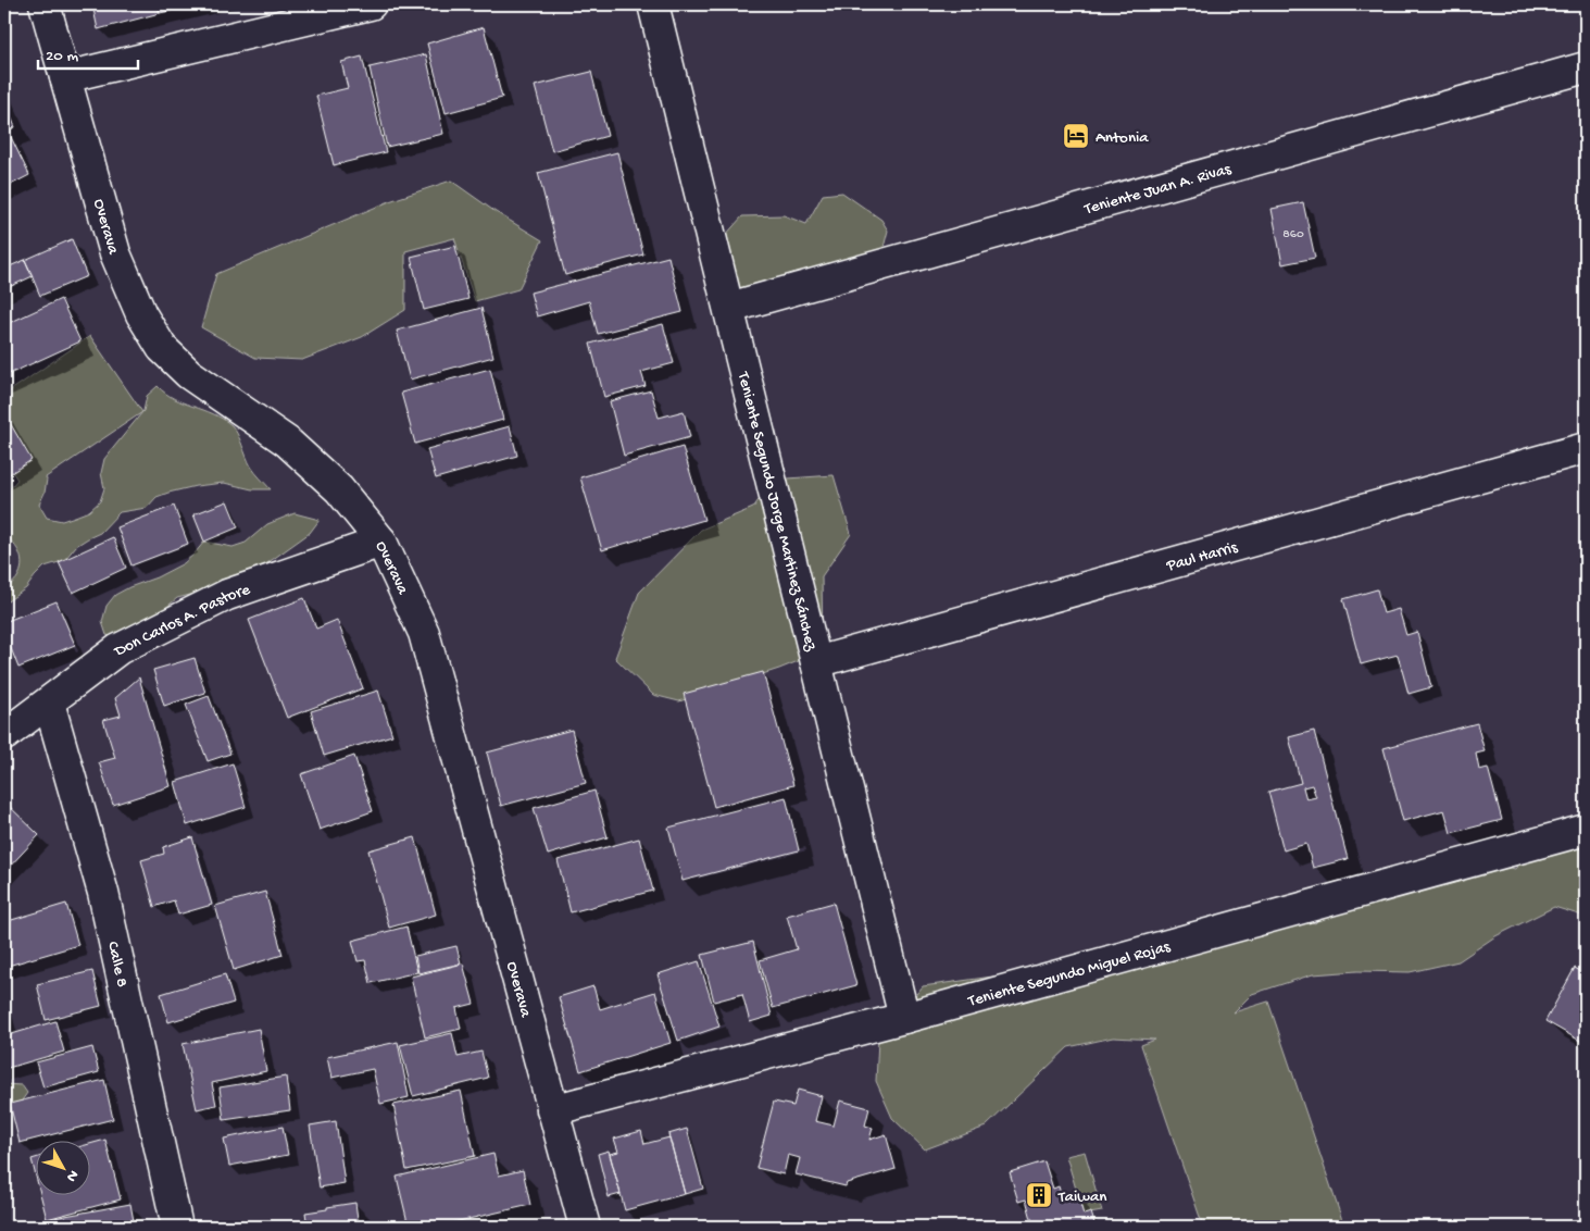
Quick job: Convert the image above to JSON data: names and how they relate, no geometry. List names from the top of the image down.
{
  "streets": {
    "street": [
      "Teniente Juan A. Rivas",
      "Overava",
      "Teniente Segundo Jorge Martinez Sánchez",
      "Paul Harris",
      "Don Carlos A. Pastore",
      "Calle 8",
      "Teniente Segundo Miguel Rojas"
    ]
  },
  "crossings": [
    ["Teniente Juan A. Rivas", "Teniente Segundo Jorge Martinez Sánchez"],
    ["Overava", "Don Carlos A. Pastore"],
    ["Overava", "Teniente Segundo Miguel Rojas"],
    ["Teniente Segundo Jorge Martinez Sánchez", "Paul Harris"],
    ["Teniente Segundo Jorge Martinez Sánchez", "Teniente Segundo Miguel Rojas"],
    ["Don Carlos A. Pastore", "Calle 8"]
  ],
  "places": {
    "hotel": ["Antonia"],
    "building": ["Taiwan"]
  },
  "house_numbers": ["860"],
  "scale_bar": "20 m",
  "north": "bottom right"
}
